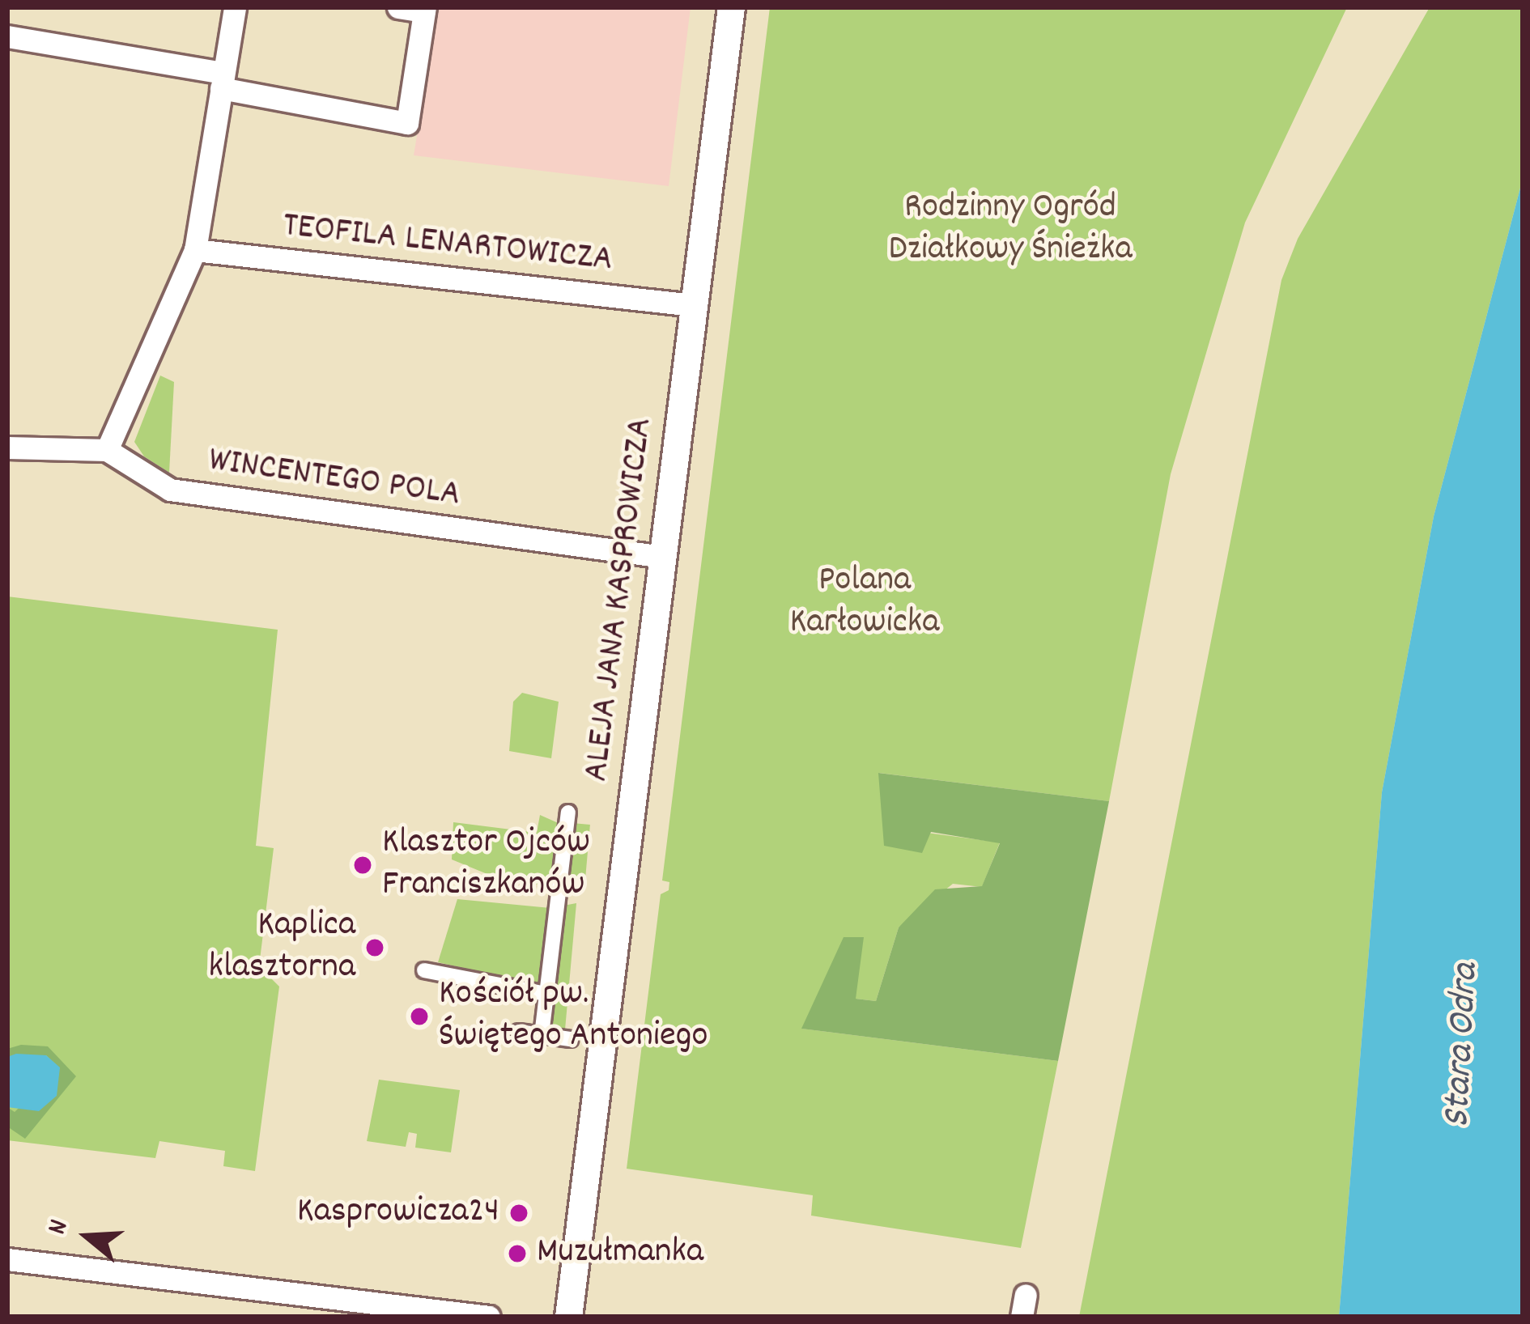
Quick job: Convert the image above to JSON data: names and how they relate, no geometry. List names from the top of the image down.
{
  "streets": {
    "street": ["TEOFILA LENARTOWICZA", "WINCENTEGO POLA", "ALEJA JANA KASPROWICZA"]
  },
  "crossings": [
    ["TEOFILA LENARTOWICZA", "ALEJA JANA KASPROWICZA"],
    ["WINCENTEGO POLA", "ALEJA JANA KASPROWICZA"]
  ],
  "water": ["Stara Odra"],
  "parks": ["Rodzinny Ogród Działkowy Śnieżka", "Polana Karłowicka"],
  "places": [
    "Klasztor Ojców Franciszkanów",
    "Kaplica klasztorna",
    "Kościół pw. Świętego Antoniego",
    "Kasprowicza24",
    "Muzułmanka"
  ],
  "north": "left"
}
